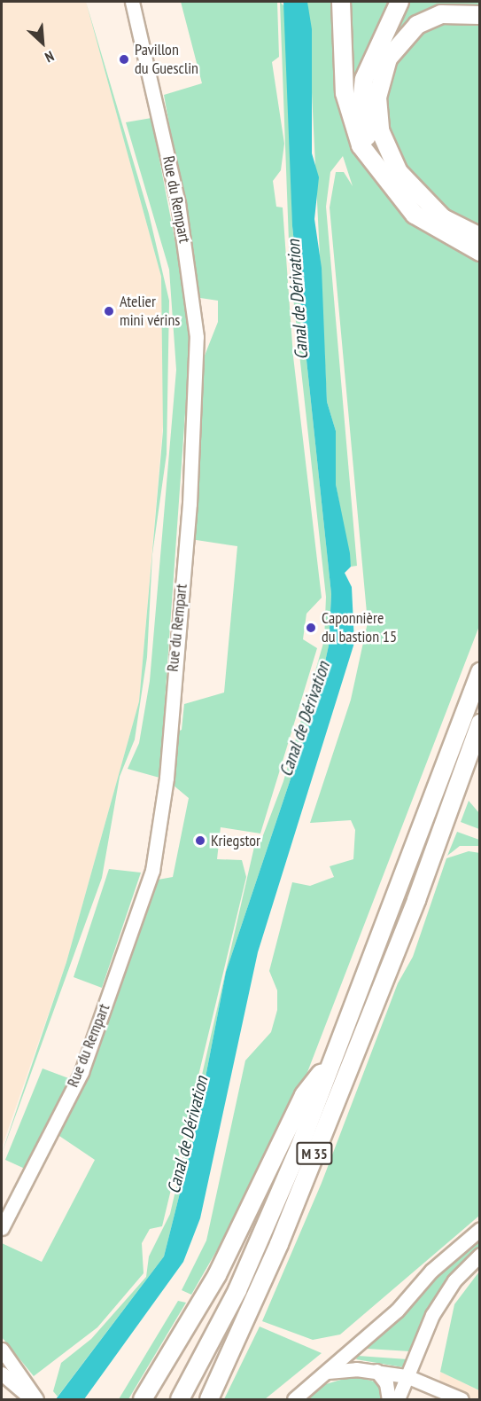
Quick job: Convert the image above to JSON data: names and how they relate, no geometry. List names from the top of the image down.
{
  "streets": {
    "highway": ["M 35"],
    "street": ["Rue du Rempart"]
  },
  "water": ["Canal de Dérivation"],
  "places": [
    "Pavillon du Guesclin",
    "Atelier mini vérins",
    "Caponnière du bastion 15",
    "Kriegstor"
  ],
  "north": "bottom right"
}
